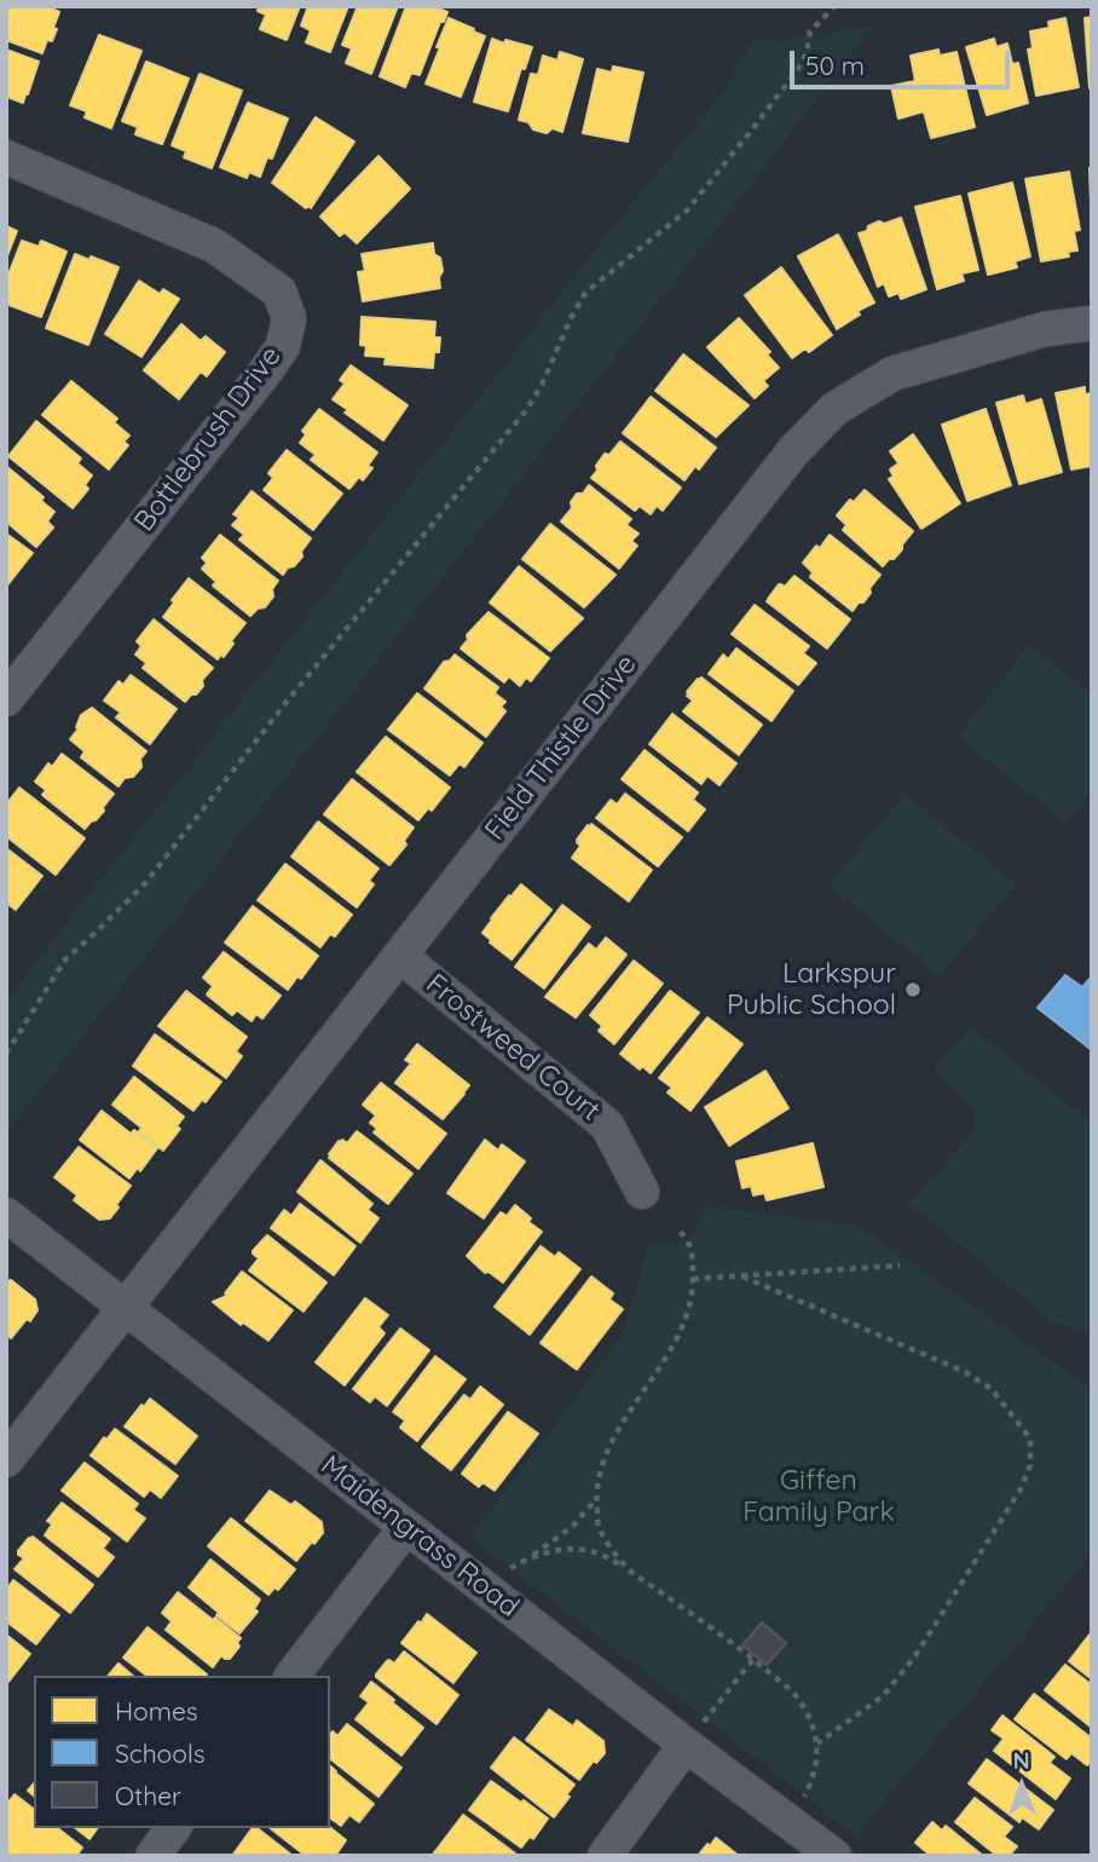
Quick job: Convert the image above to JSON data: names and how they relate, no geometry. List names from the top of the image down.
{
  "streets": {
    "street": [
      "Bottlebrush Drive",
      "Field Thistle Drive",
      "Frostweed Court",
      "Maidengrass Road"
    ]
  },
  "crossings": [
    ["Field Thistle Drive", "Frostweed Court"],
    ["Field Thistle Drive", "Maidengrass Road"]
  ],
  "parks": ["Giffen Family Park"],
  "places": ["Larkspur Public School"],
  "legend": ["Homes", "Schools", "Other"],
  "scale_bar": "50 m",
  "north": "top"
}
